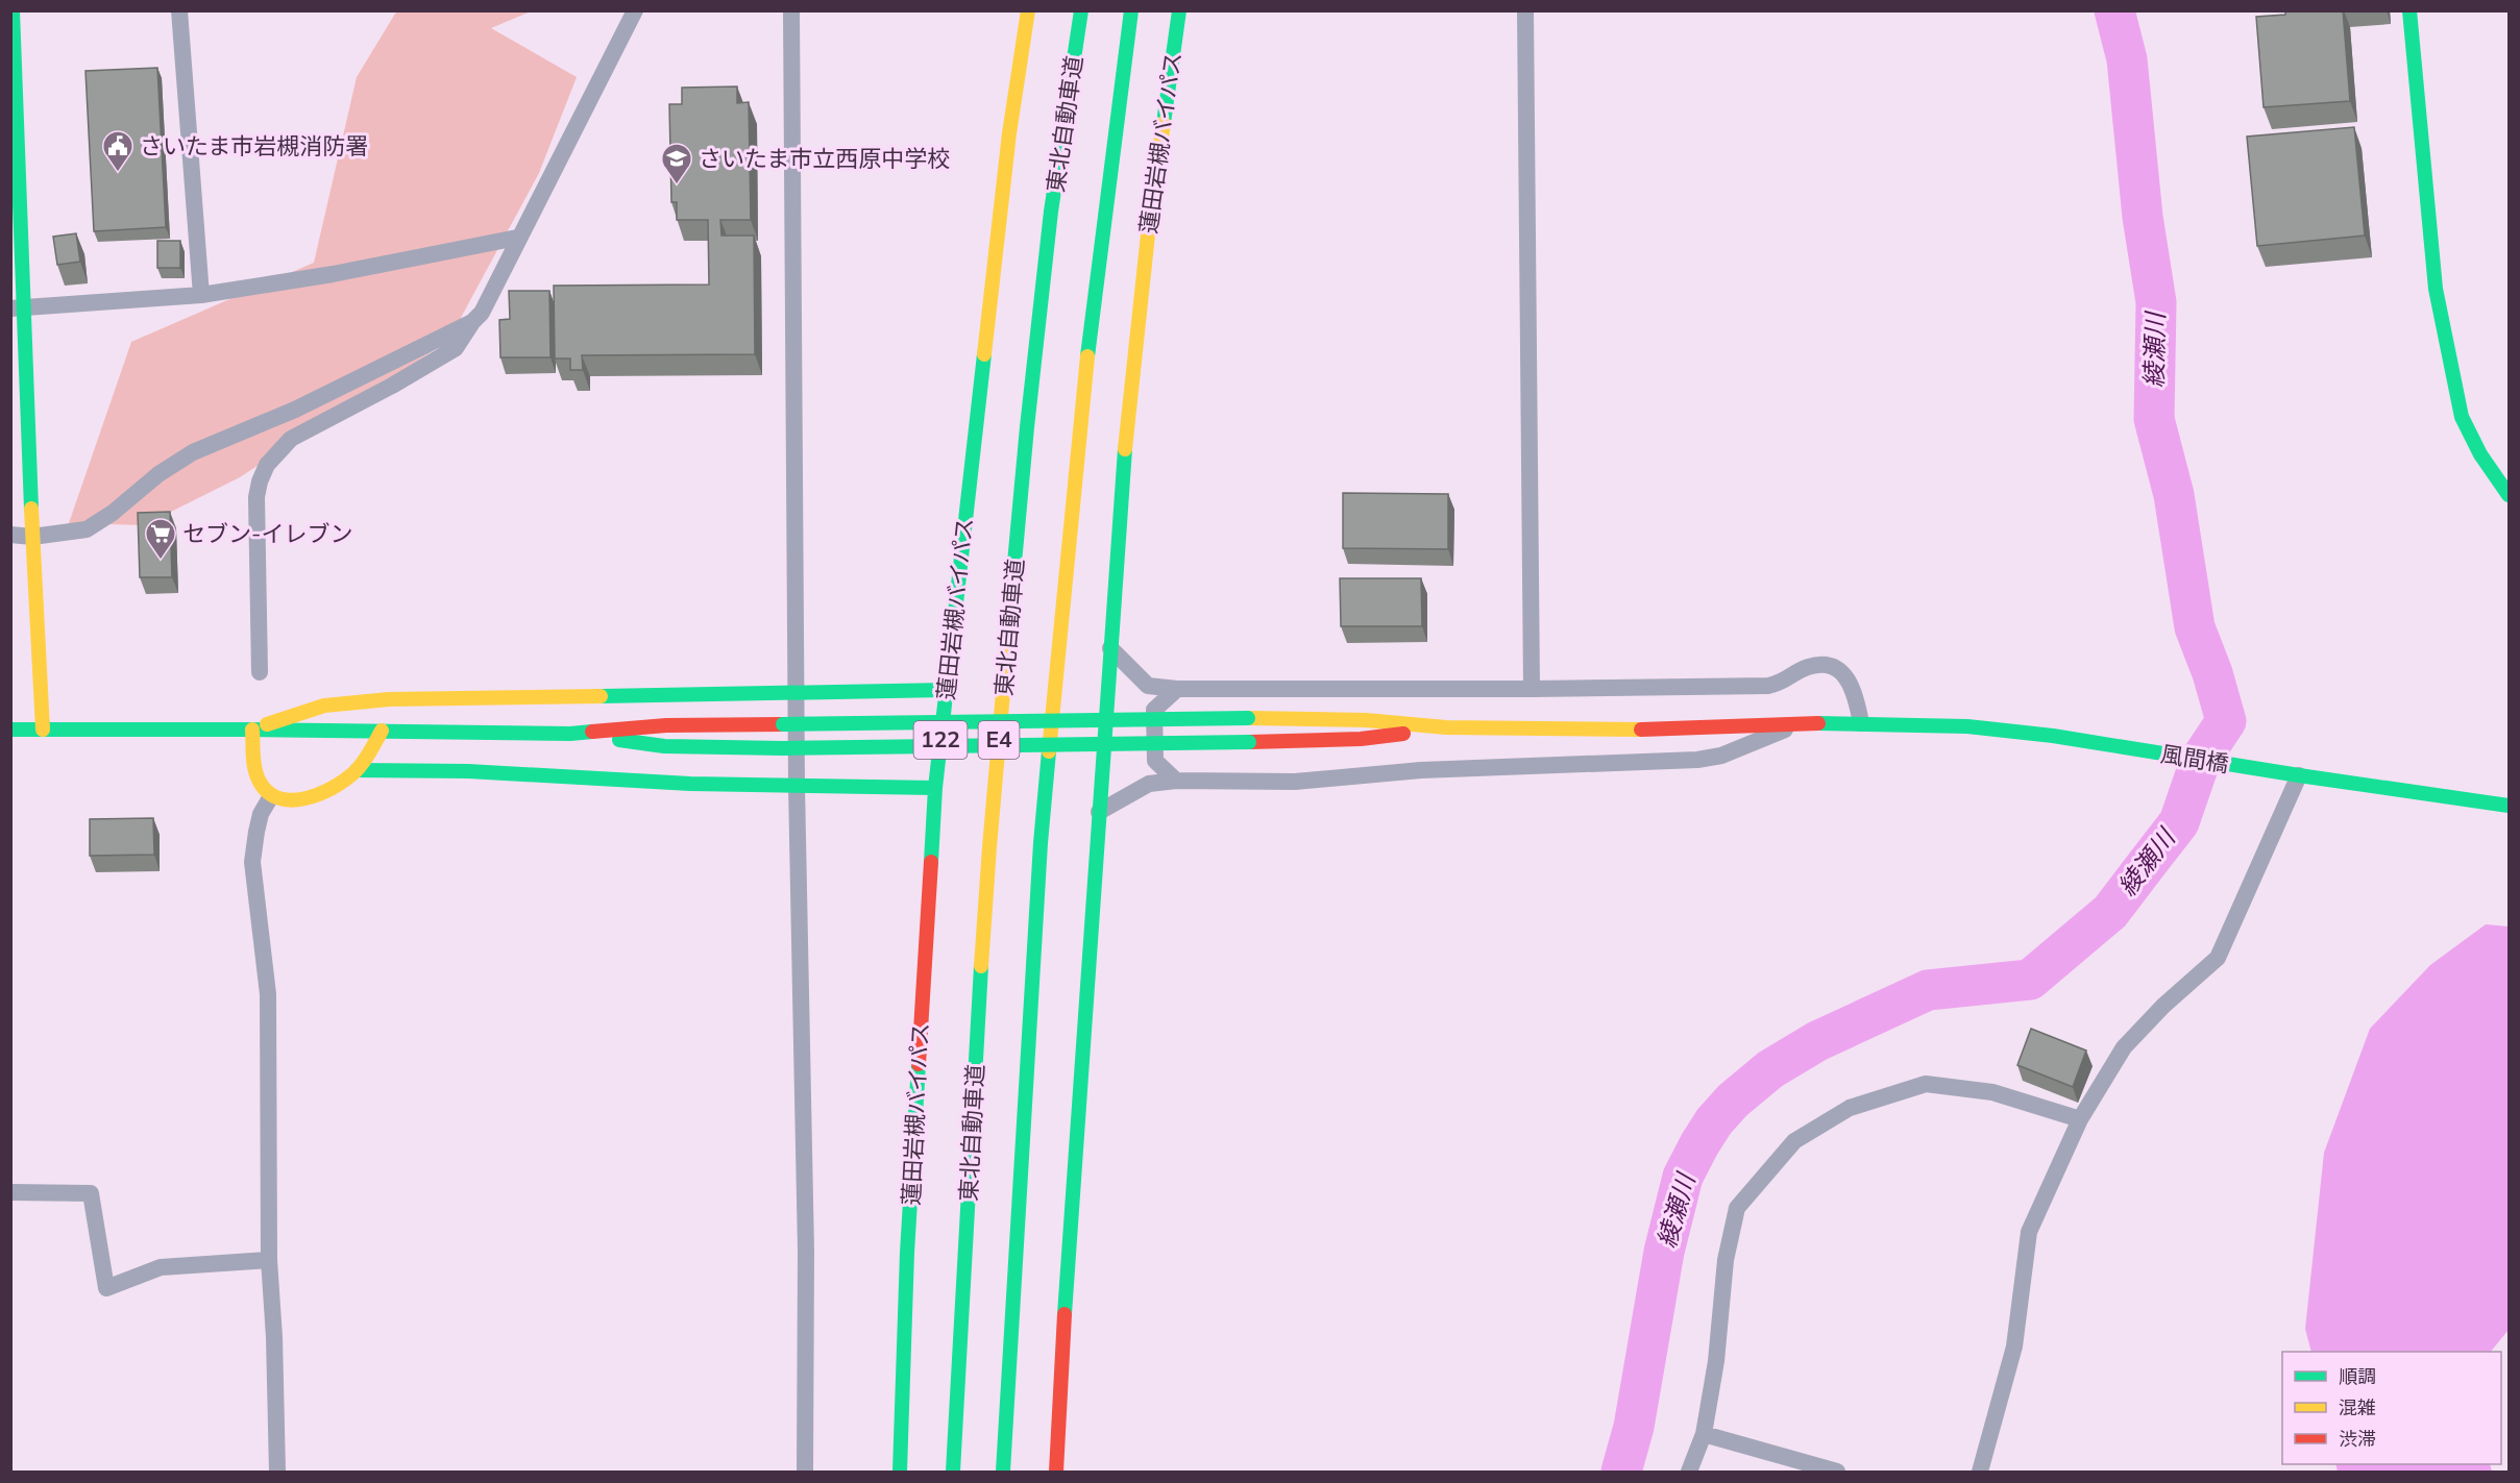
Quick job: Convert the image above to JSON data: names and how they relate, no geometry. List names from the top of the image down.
{
  "streets": {
    "main road": [
      "東北自動車道",
      "蓮田岩槻バイパス",
      "122",
      "E4",
      "風間橋"
    ]
  },
  "water": ["綾瀬川"],
  "places": {
    "public building": ["さいたま市岩槻消防署"],
    "school or university": ["さいたま市立西原中学校"],
    "supermarket": ["セブン-イレブン"]
  },
  "legend": ["順調", "混雑", "渋滞"]
}
